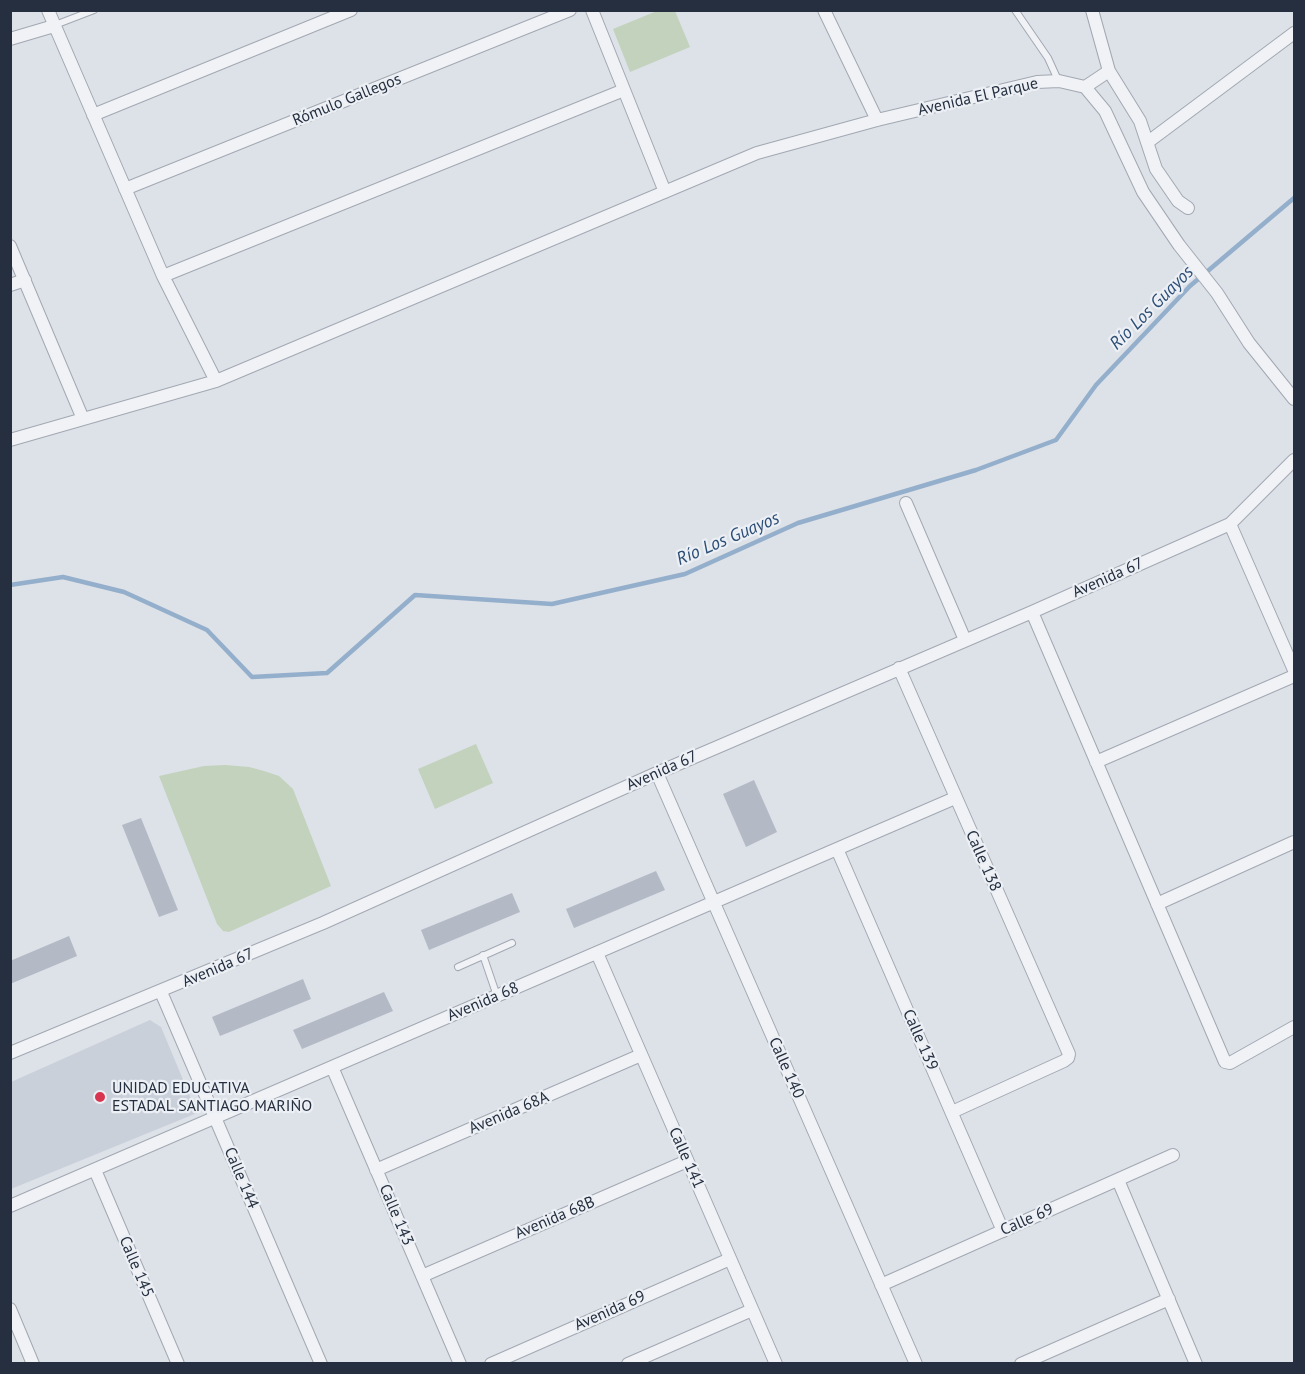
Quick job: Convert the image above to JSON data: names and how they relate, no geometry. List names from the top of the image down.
{
  "streets": {
    "street": [
      "Avenida El Parque",
      "Rómulo Gallegos",
      "Avenida 67",
      "Calle 138",
      "Avenida 68",
      "Calle 139",
      "Calle 140",
      "Avenida 68A",
      "Calle 141",
      "Calle 144",
      "Calle 143",
      "Avenida 68B",
      "Calle 69",
      "Calle 145",
      "Avenida 69"
    ]
  },
  "crossings": [
    ["Avenida 67", "Calle 138"],
    ["Avenida 67", "Calle 140"],
    ["Avenida 67", "Calle 144"],
    ["Calle 138", "Avenida 68"],
    ["Calle 138", "Calle 139"],
    ["Avenida 68", "Calle 139"],
    ["Avenida 68", "Calle 140"],
    ["Avenida 68", "Calle 141"],
    ["Avenida 68", "Calle 144"],
    ["Avenida 68", "Calle 143"],
    ["Avenida 68", "Calle 145"],
    ["Calle 139", "Calle 69"],
    ["Calle 140", "Calle 69"],
    ["Avenida 68A", "Calle 141"],
    ["Avenida 68A", "Calle 143"],
    ["Calle 141", "Avenida 68B"],
    ["Calle 141", "Avenida 69"],
    ["Calle 143", "Avenida 68B"]
  ],
  "water": ["Río Los Guayos"],
  "places": ["UNIDAD EDUCATIVA ESTADAL SANTIAGO MARIÑO"]
}
